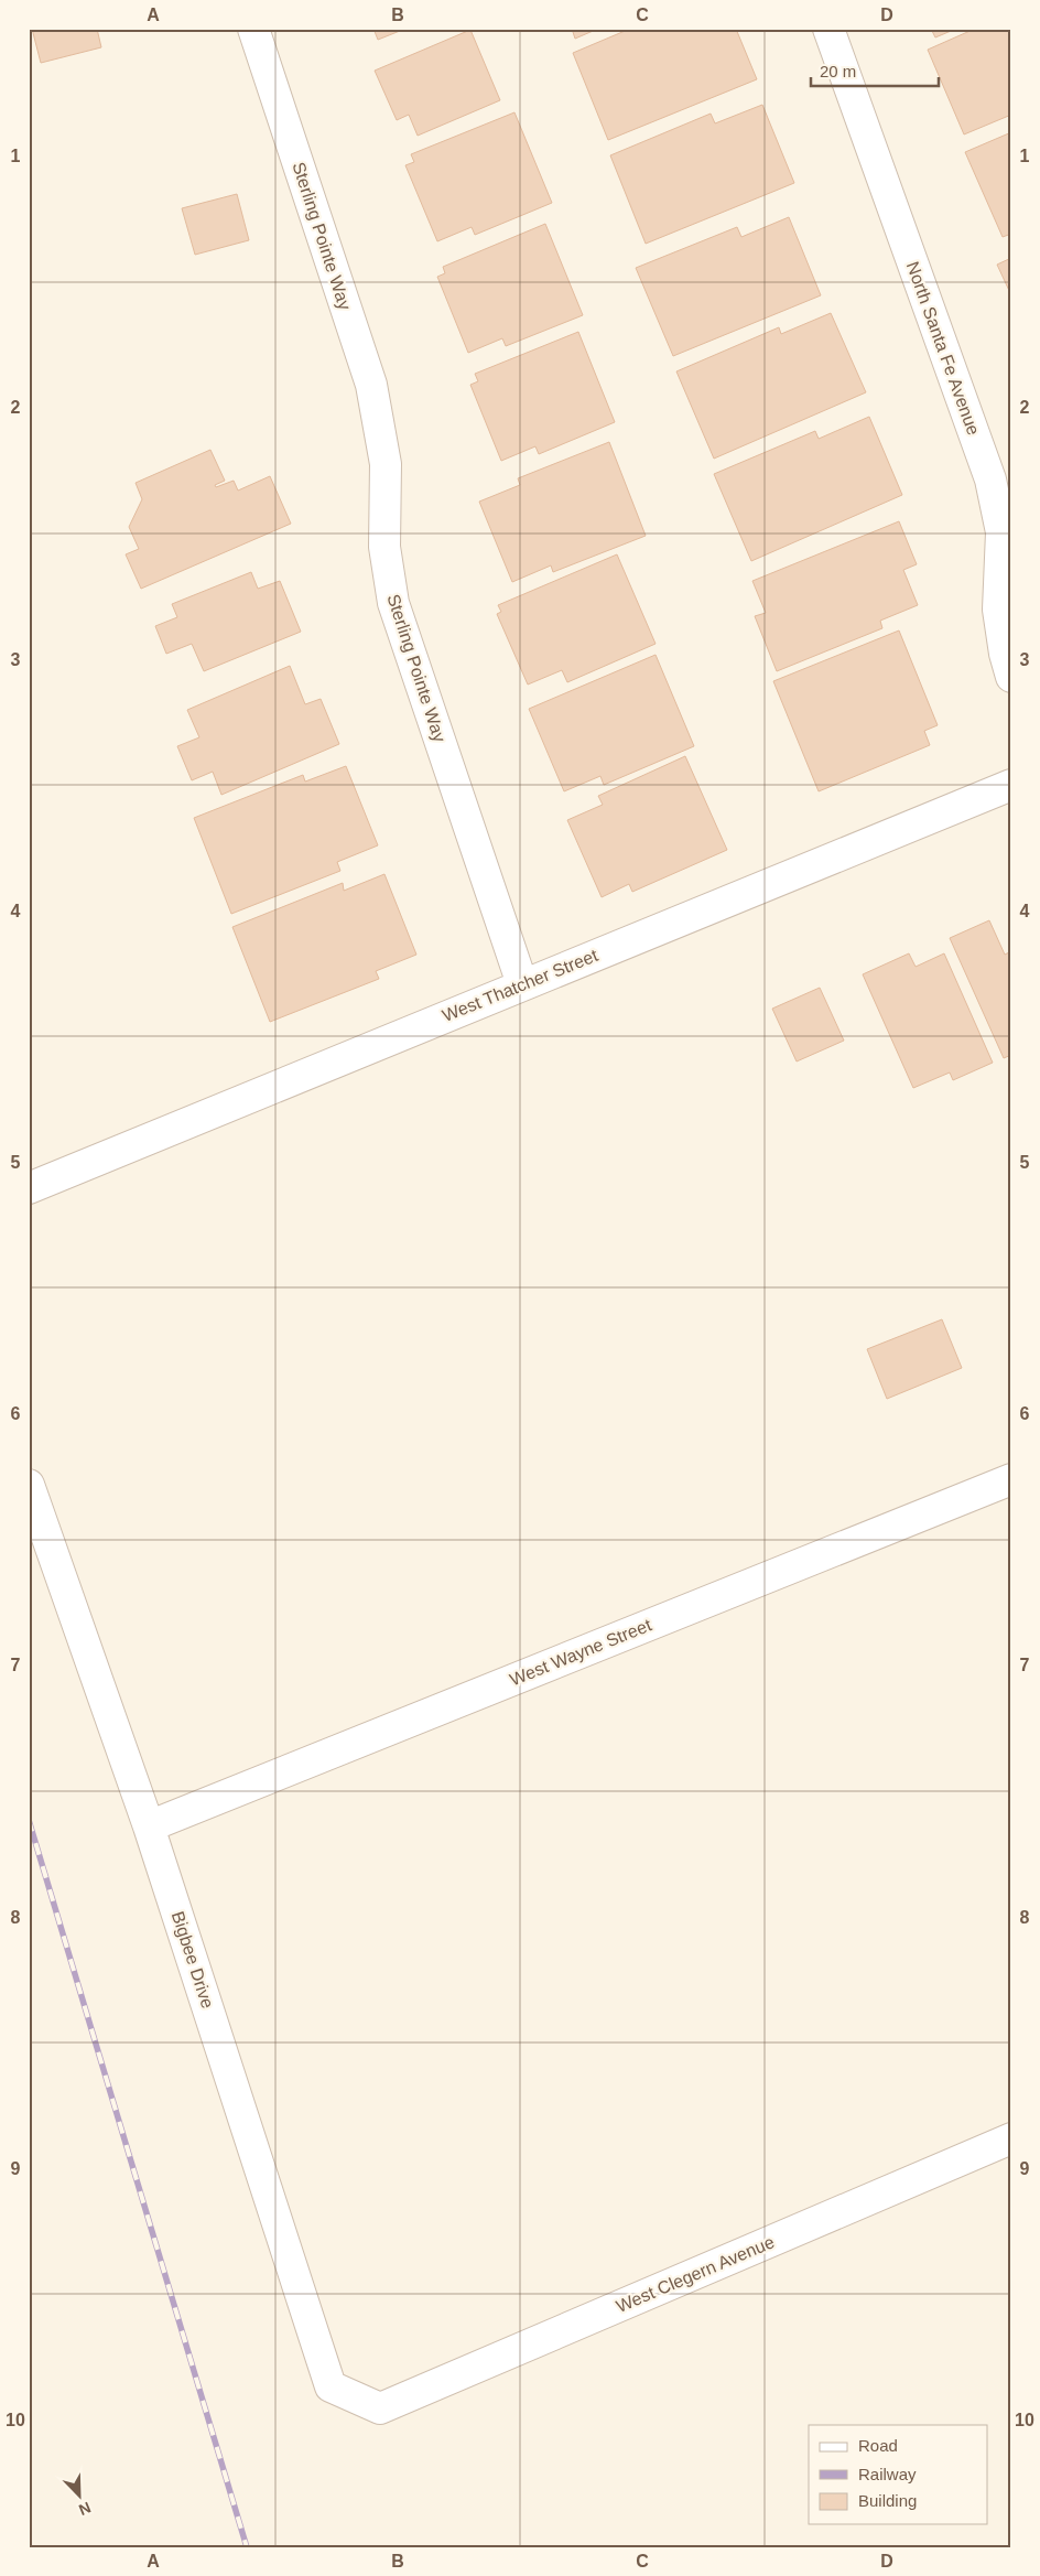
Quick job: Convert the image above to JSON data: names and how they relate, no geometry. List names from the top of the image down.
{
  "streets": {
    "street": [
      "Sterling Pointe Way",
      "North Santa Fe Avenue",
      "West Thatcher Street",
      "West Wayne Street",
      "Bigbee Drive",
      "West Clegern Avenue"
    ]
  },
  "crossings": [
    ["Sterling Pointe Way", "West Thatcher Street"],
    ["West Wayne Street", "Bigbee Drive"],
    ["Bigbee Drive", "West Clegern Avenue"]
  ],
  "legend": ["Road", "Railway", "Building"],
  "scale_bar": "20 m",
  "north": "bottom right",
  "grid": {
    "columns": [
      "A",
      "B",
      "C",
      "D"
    ],
    "rows": [
      "1",
      "2",
      "3",
      "4",
      "5",
      "6",
      "7",
      "8",
      "9",
      "10"
    ]
  }
}
